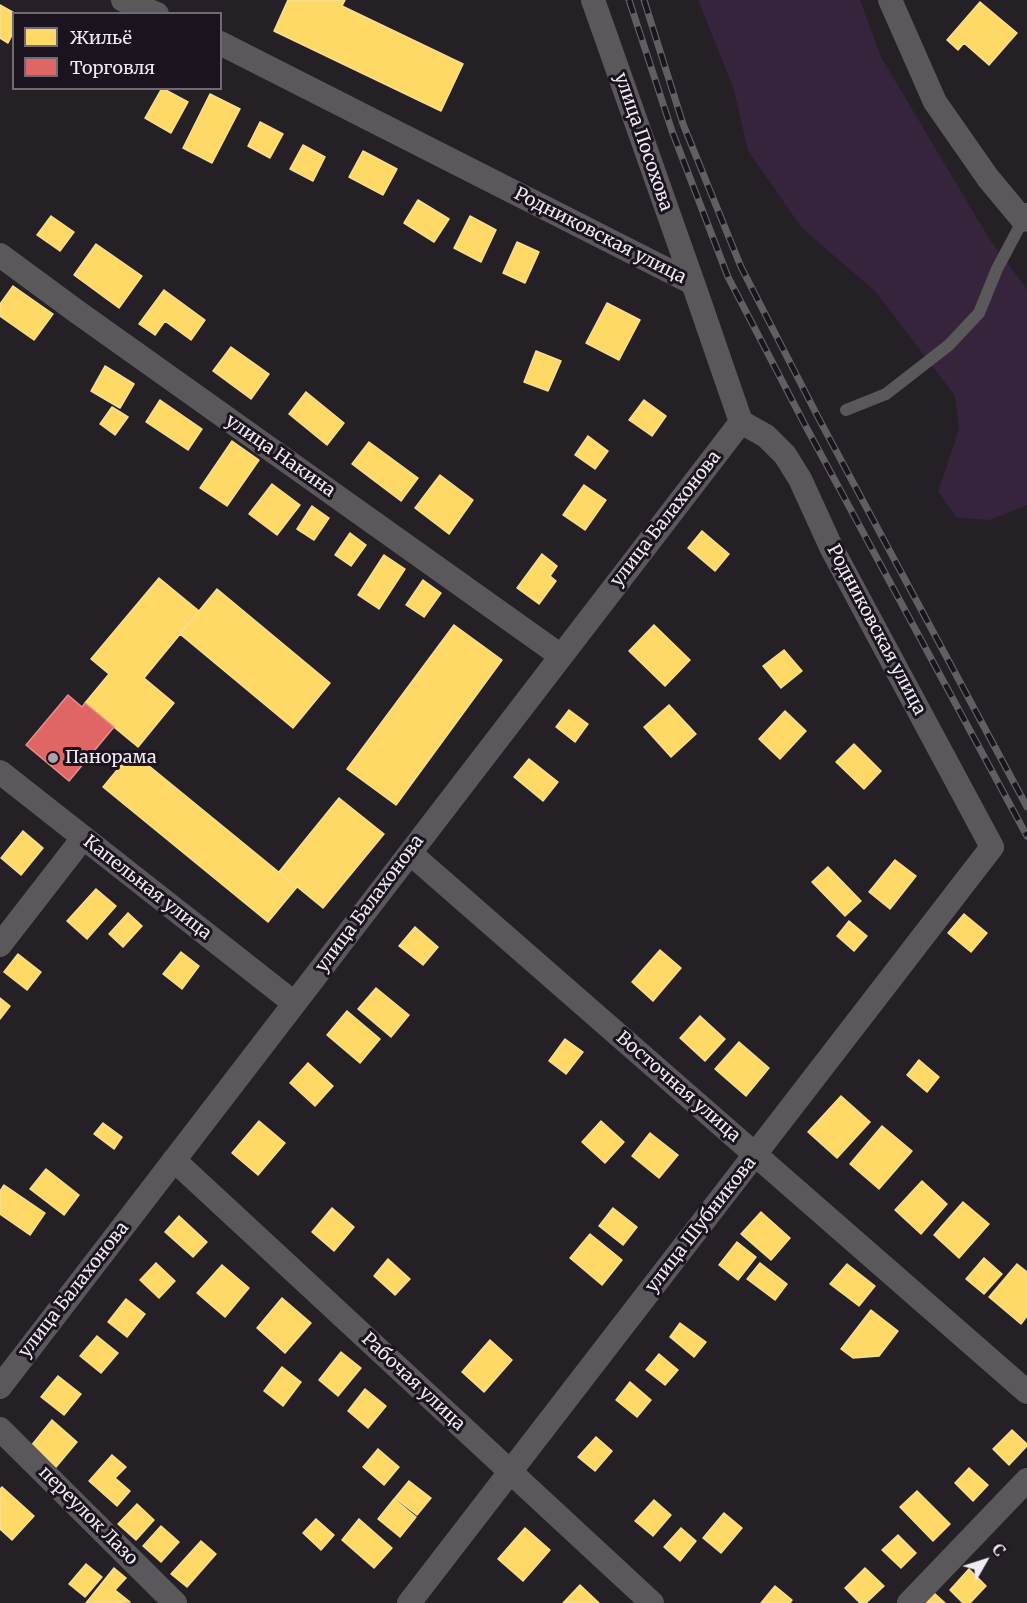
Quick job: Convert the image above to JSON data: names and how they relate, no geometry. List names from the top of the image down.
{
  "streets": {
    "street": [
      "улица Посохова",
      "Родниковская улица",
      "улица Накина",
      "улица Балахонова",
      "Капельная улица",
      "Восточная улица",
      "улица Шубникова",
      "Рабочая улица",
      "переулок Лазо"
    ]
  },
  "crossings": [
    ["улица Посохова", "Родниковская улица"],
    ["Родниковская улица", "улица Балахонова"],
    ["Родниковская улица", "улица Шубникова"],
    ["улица Накина", "улица Балахонова"],
    ["улица Балахонова", "Капельная улица"],
    ["улица Балахонова", "Восточная улица"],
    ["улица Балахонова", "Рабочая улица"],
    ["Восточная улица", "улица Шубникова"],
    ["улица Шубникова", "Рабочая улица"]
  ],
  "places": ["Панорама"],
  "legend": ["Жильё", "Торговля"],
  "north": "top right"
}
